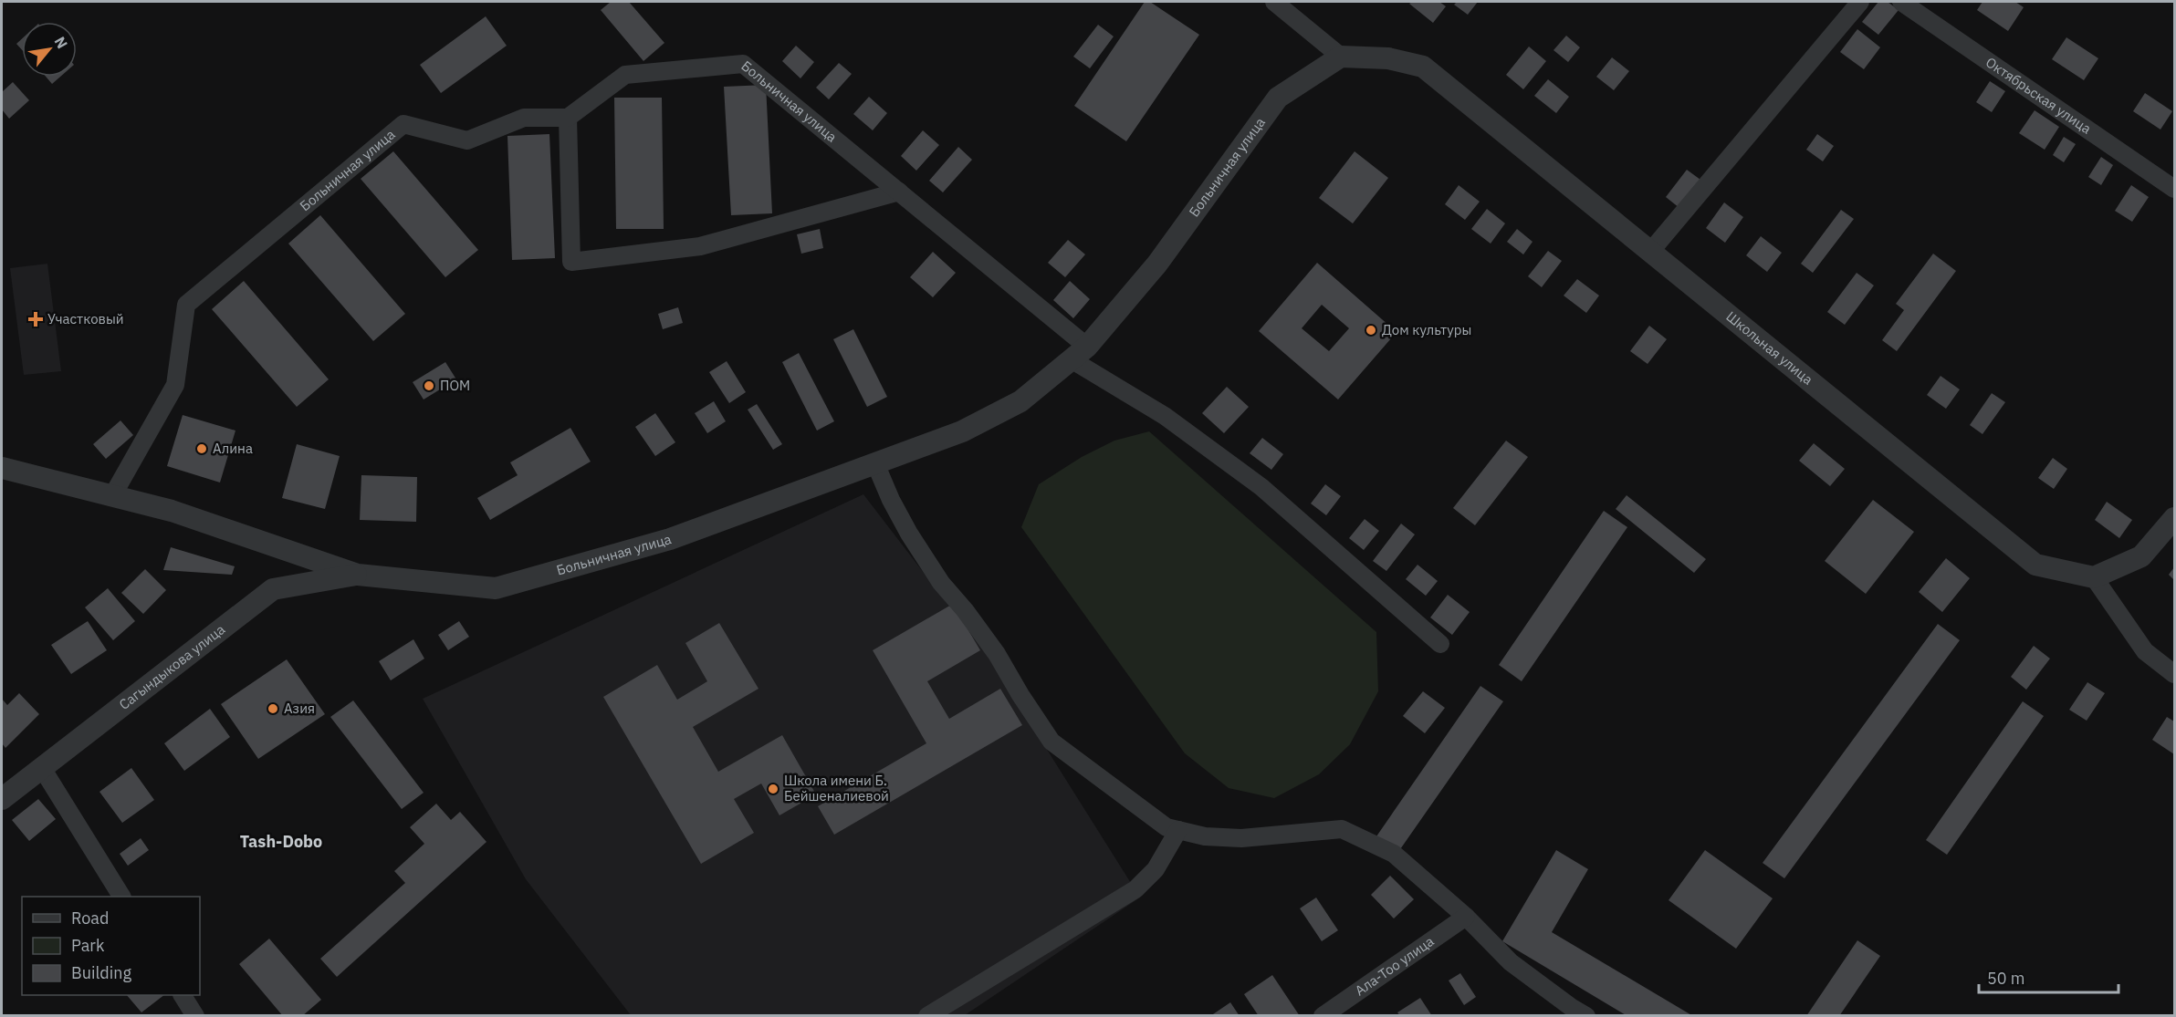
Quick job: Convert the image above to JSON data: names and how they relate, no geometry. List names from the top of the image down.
{
  "streets": {
    "street": [
      "Октябрьская улица",
      "Больничная улица",
      "Школьная улица",
      "Сагындыкова улица",
      "Ала-Тоо улица"
    ]
  },
  "crossings": [
    ["Больничная улица", "Школьная улица"],
    ["Больничная улица", "Сагындыкова улица"]
  ],
  "districts": ["Tash-Dobo"],
  "places": {
    "health": ["Участковый"],
    "other": [
      "Дом культуры",
      "ПОМ",
      "Алина",
      "Азия",
      "Школа имени Б. Бейшеналиевой"
    ]
  },
  "legend": ["Road", "Park", "Building"],
  "scale_bar": "50 m",
  "north": "top right"
}
